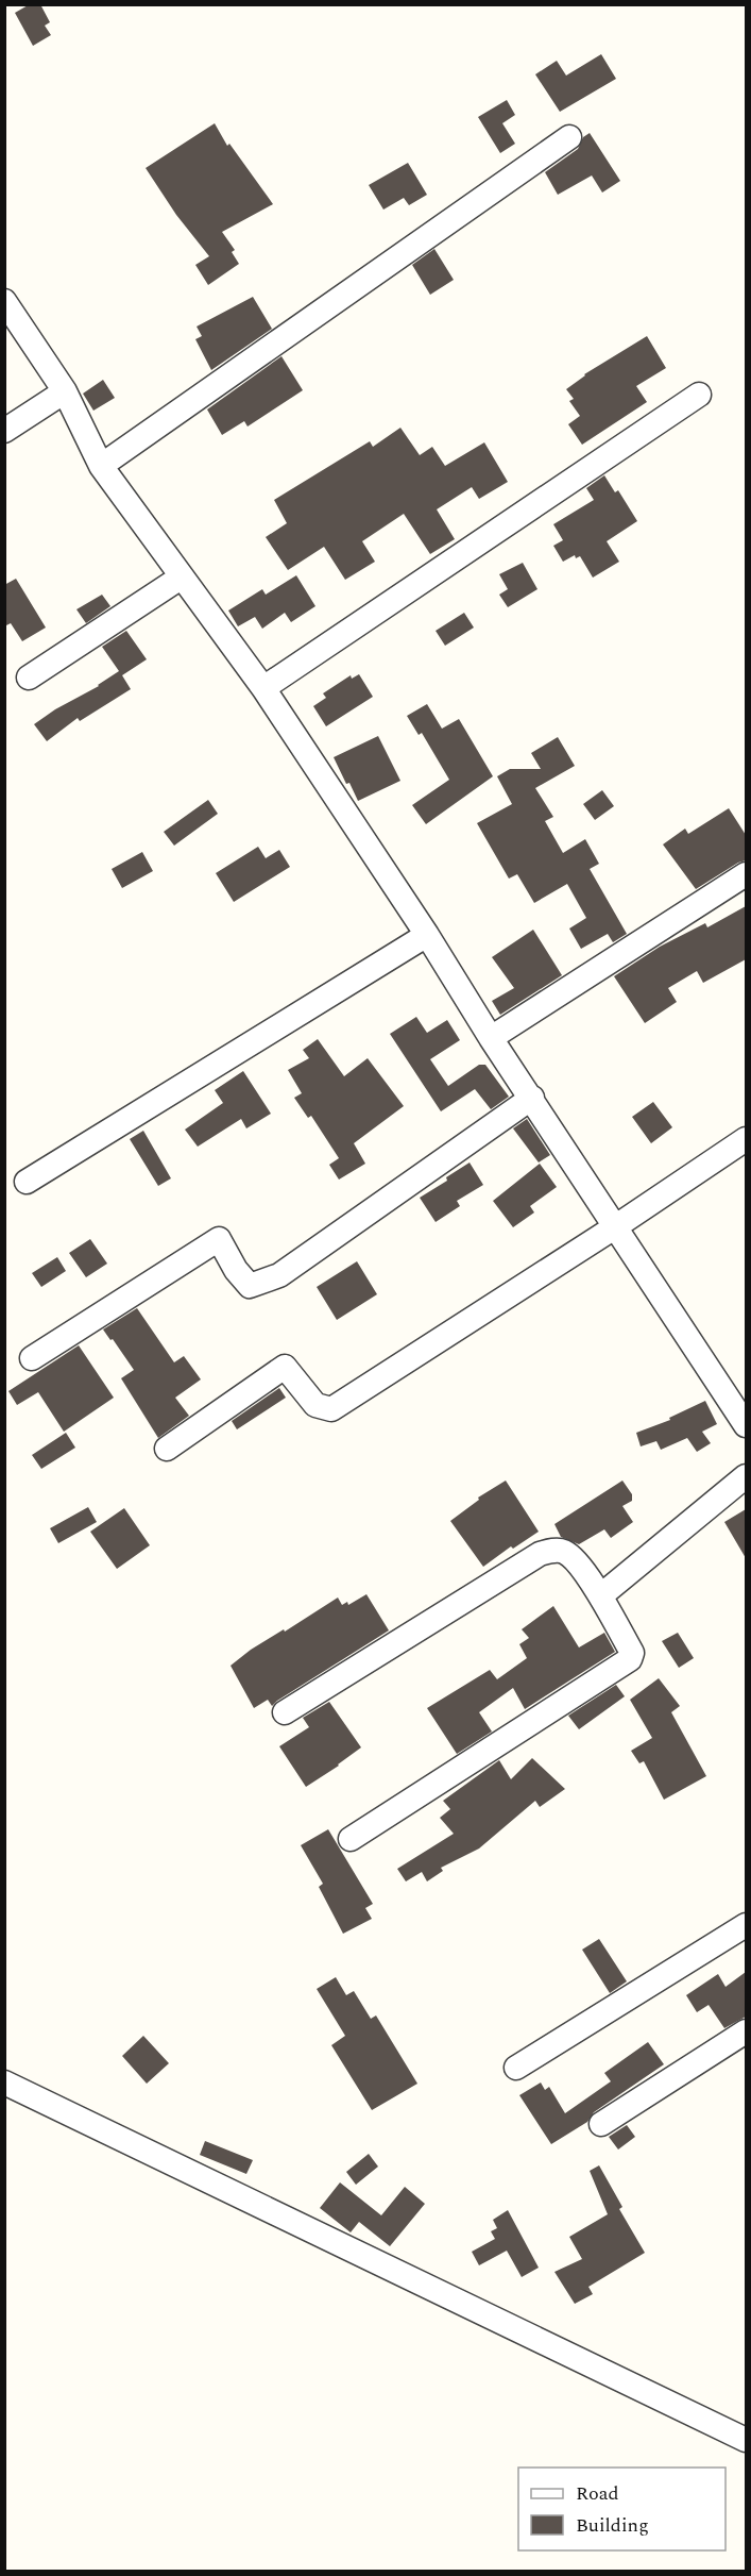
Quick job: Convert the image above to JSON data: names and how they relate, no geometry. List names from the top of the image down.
{
  "legend": ["Road", "Building"]
}
